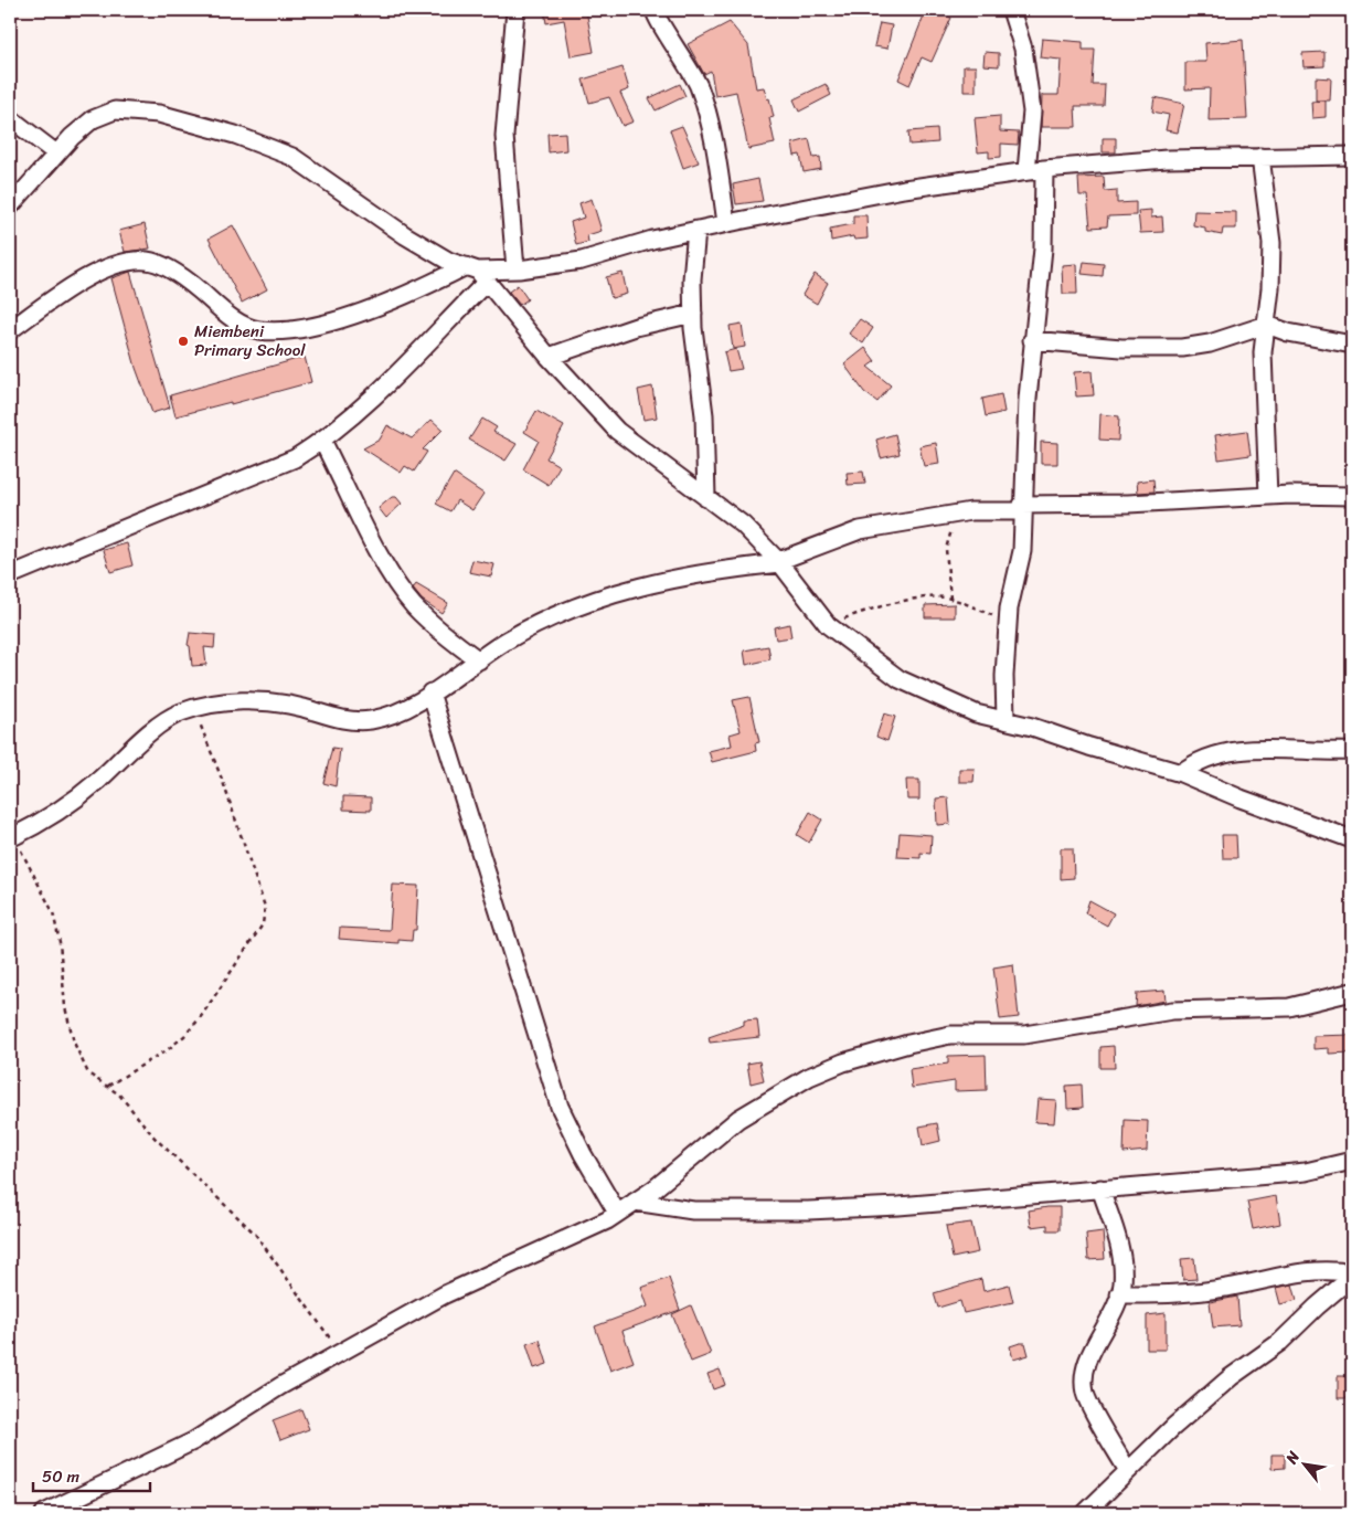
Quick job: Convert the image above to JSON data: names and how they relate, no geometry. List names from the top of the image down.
{
  "places": ["Miembeni Primary School"],
  "scale_bar": "50 m",
  "north": "top left"
}
